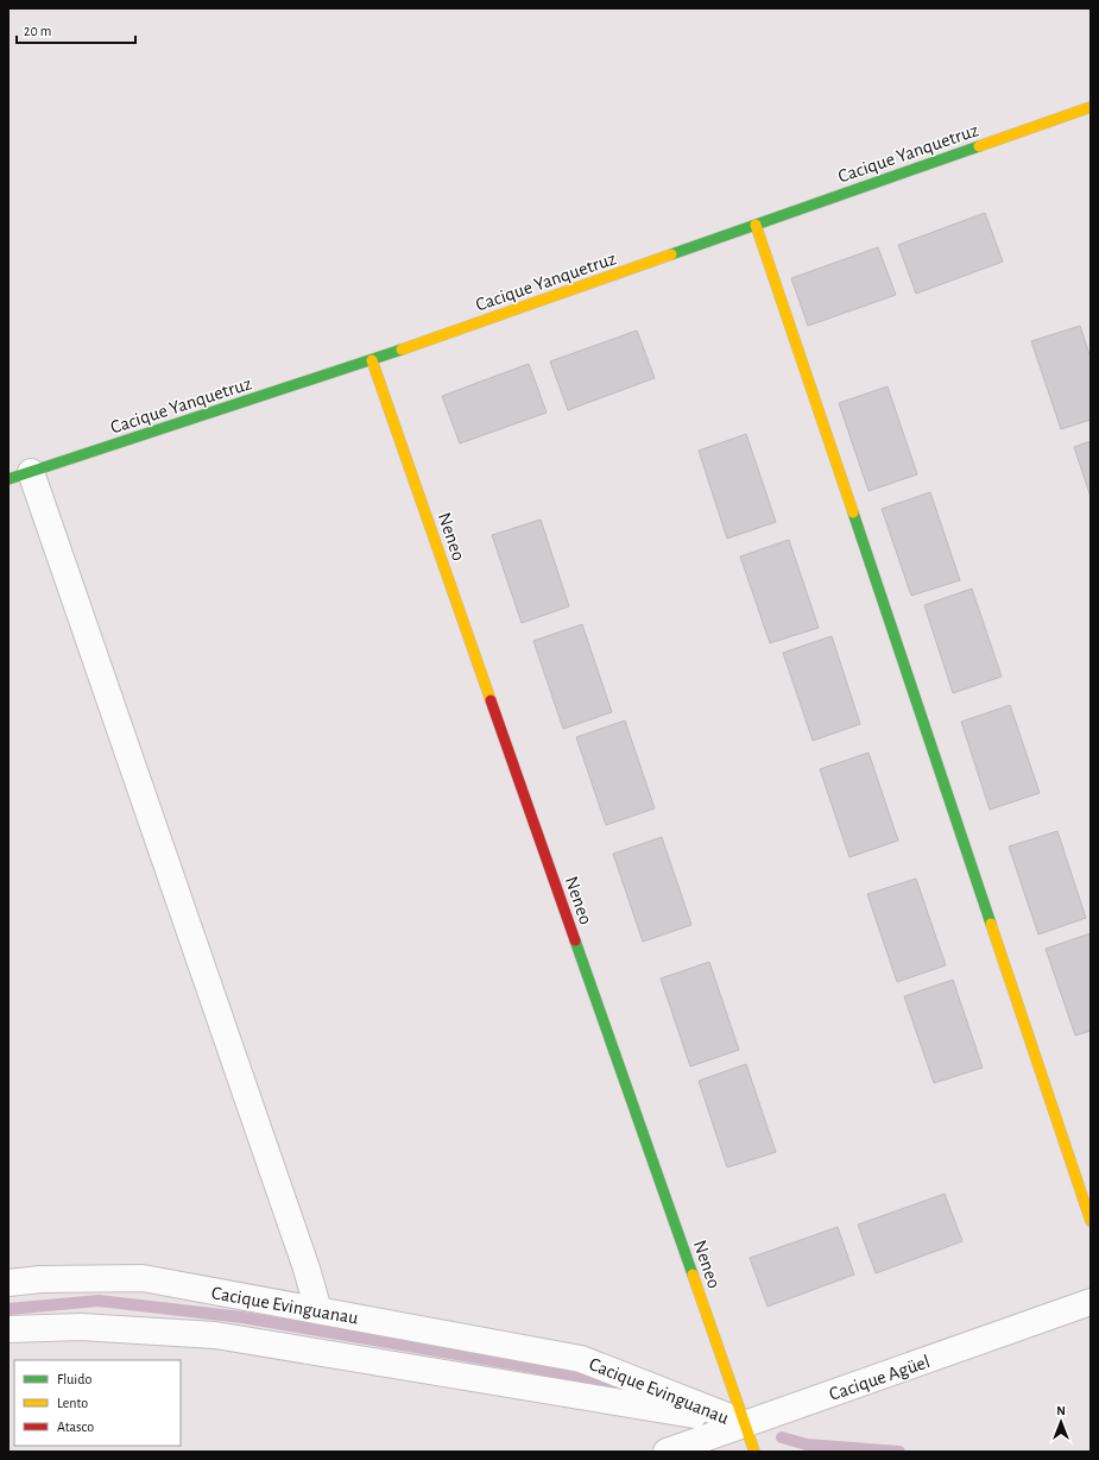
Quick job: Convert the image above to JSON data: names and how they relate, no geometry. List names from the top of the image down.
{
  "streets": {
    "street": [
      "Cacique Yanquetruz",
      "Neneo",
      "Cacique Evinguanau",
      "Cacique Agüel"
    ]
  },
  "crossings": [
    ["Cacique Yanquetruz", "Neneo"],
    ["Neneo", "Cacique Evinguanau"],
    ["Neneo", "Cacique Agüel"],
    ["Cacique Evinguanau", "Cacique Agüel"]
  ],
  "legend": ["Fluido", "Lento", "Atasco"],
  "scale_bar": "20 m",
  "north": "top"
}
